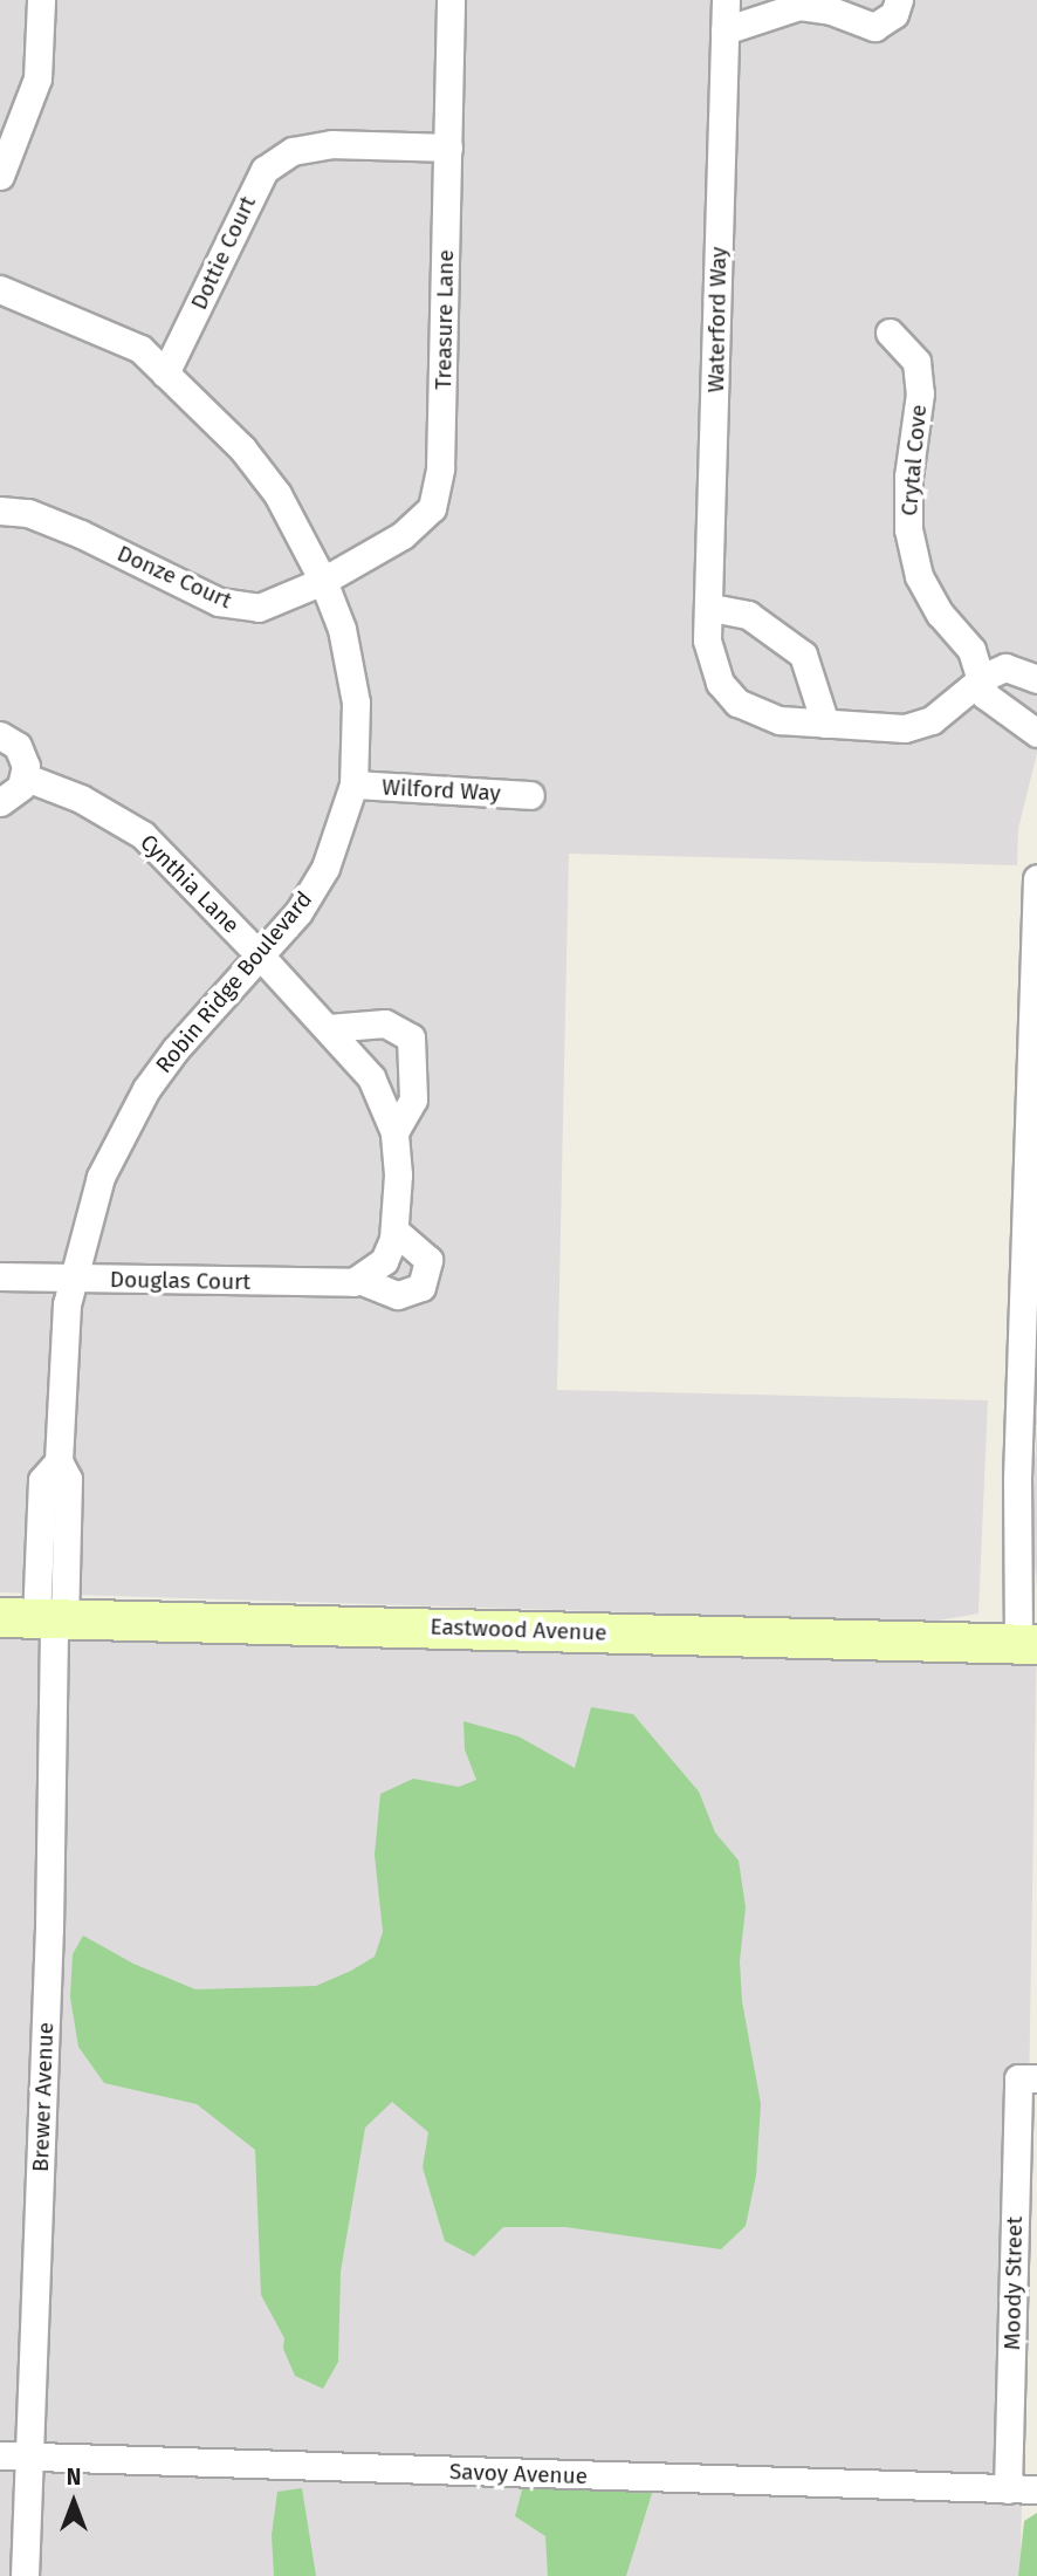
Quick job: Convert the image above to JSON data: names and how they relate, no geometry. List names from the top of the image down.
{
  "streets": {
    "street": [
      "Dottie Court",
      "Treasure Lane",
      "Waterford Way",
      "Crytal Cove",
      "Donze Court",
      "Wilford Way",
      "Cynthia Lane",
      "Robin Ridge Boulevard",
      "Douglas Court",
      "Eastwood Avenue",
      "Brewer Avenue",
      "Moody Street",
      "Savoy Avenue"
    ]
  },
  "crossings": [
    ["Dottie Court", "Treasure Lane"],
    ["Treasure Lane", "Donze Court"],
    ["Treasure Lane", "Robin Ridge Boulevard"],
    ["Waterford Way", "Crytal Cove"],
    ["Donze Court", "Robin Ridge Boulevard"],
    ["Wilford Way", "Robin Ridge Boulevard"],
    ["Cynthia Lane", "Robin Ridge Boulevard"],
    ["Cynthia Lane", "Douglas Court"],
    ["Robin Ridge Boulevard", "Douglas Court"],
    ["Robin Ridge Boulevard", "Eastwood Avenue"],
    ["Robin Ridge Boulevard", "Brewer Avenue"],
    ["Eastwood Avenue", "Brewer Avenue"],
    ["Brewer Avenue", "Savoy Avenue"],
    ["Moody Street", "Savoy Avenue"]
  ],
  "north": "top"
}
